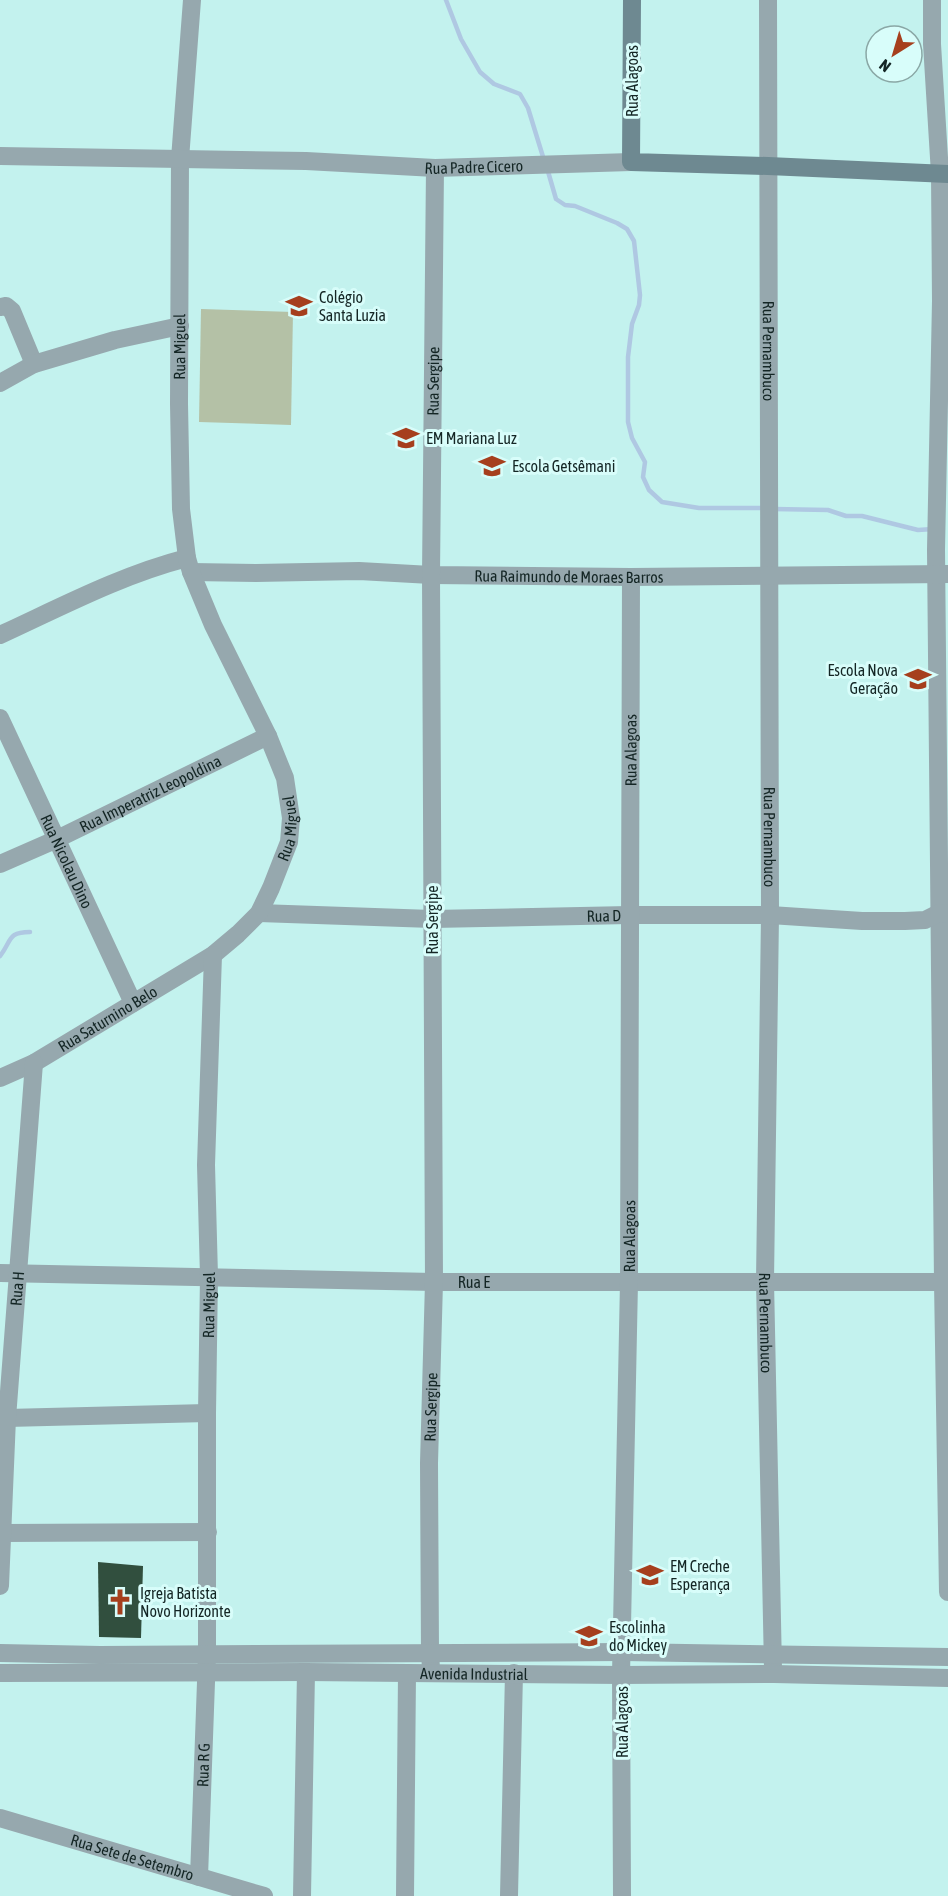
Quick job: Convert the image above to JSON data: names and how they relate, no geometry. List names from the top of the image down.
{
  "streets": {
    "main road": ["Rua Alagoas", "Rua Padre Cicero"],
    "street": [
      "Rua Miguel",
      "Rua Pernambuco",
      "Rua Sergipe",
      "Rua Raimundo de Moraes Barros",
      "Rua Imperatriz Leopoldina",
      "Rua Nicolau Dino",
      "Rua D",
      "Rua Saturnino Belo",
      "Rua E",
      "Rua H",
      "Avenida Industrial",
      "Rua R G",
      "Rua Sete de Setembro"
    ]
  },
  "crossings": [
    ["Rua Alagoas", "Rua Padre Cicero"],
    ["Rua Alagoas", "Rua Raimundo de Moraes Barros"],
    ["Rua Alagoas", "Rua D"],
    ["Rua Alagoas", "Rua E"],
    ["Rua Alagoas", "Avenida Industrial"],
    ["Rua Padre Cicero", "Rua Miguel"],
    ["Rua Padre Cicero", "Rua Pernambuco"],
    ["Rua Padre Cicero", "Rua Sergipe"],
    ["Rua Miguel", "Rua Raimundo de Moraes Barros"],
    ["Rua Miguel", "Rua Imperatriz Leopoldina"],
    ["Rua Miguel", "Rua D"],
    ["Rua Miguel", "Rua Saturnino Belo"],
    ["Rua Miguel", "Rua E"],
    ["Rua Miguel", "Avenida Industrial"],
    ["Rua Miguel", "Rua R G"],
    ["Rua Pernambuco", "Rua Raimundo de Moraes Barros"],
    ["Rua Pernambuco", "Rua D"],
    ["Rua Pernambuco", "Rua E"],
    ["Rua Pernambuco", "Avenida Industrial"],
    ["Rua Sergipe", "Rua Raimundo de Moraes Barros"],
    ["Rua Sergipe", "Rua D"],
    ["Rua Sergipe", "Rua E"],
    ["Rua Sergipe", "Avenida Industrial"],
    ["Rua Imperatriz Leopoldina", "Rua Nicolau Dino"],
    ["Rua Nicolau Dino", "Rua Saturnino Belo"],
    ["Rua Saturnino Belo", "Rua H"],
    ["Rua E", "Rua H"],
    ["Avenida Industrial", "Rua R G"],
    ["Rua R G", "Rua Sete de Setembro"]
  ],
  "places": {
    "school or university": [
      "Colégio Santa Luzia",
      "EM Mariana Luz",
      "Escola Getsêmani",
      "Escola Nova Geração",
      "EM Creche Esperança",
      "Escolinha do Mickey"
    ],
    "church": ["Igreja Batista Novo Horizonte"]
  },
  "north": "bottom left"
}
